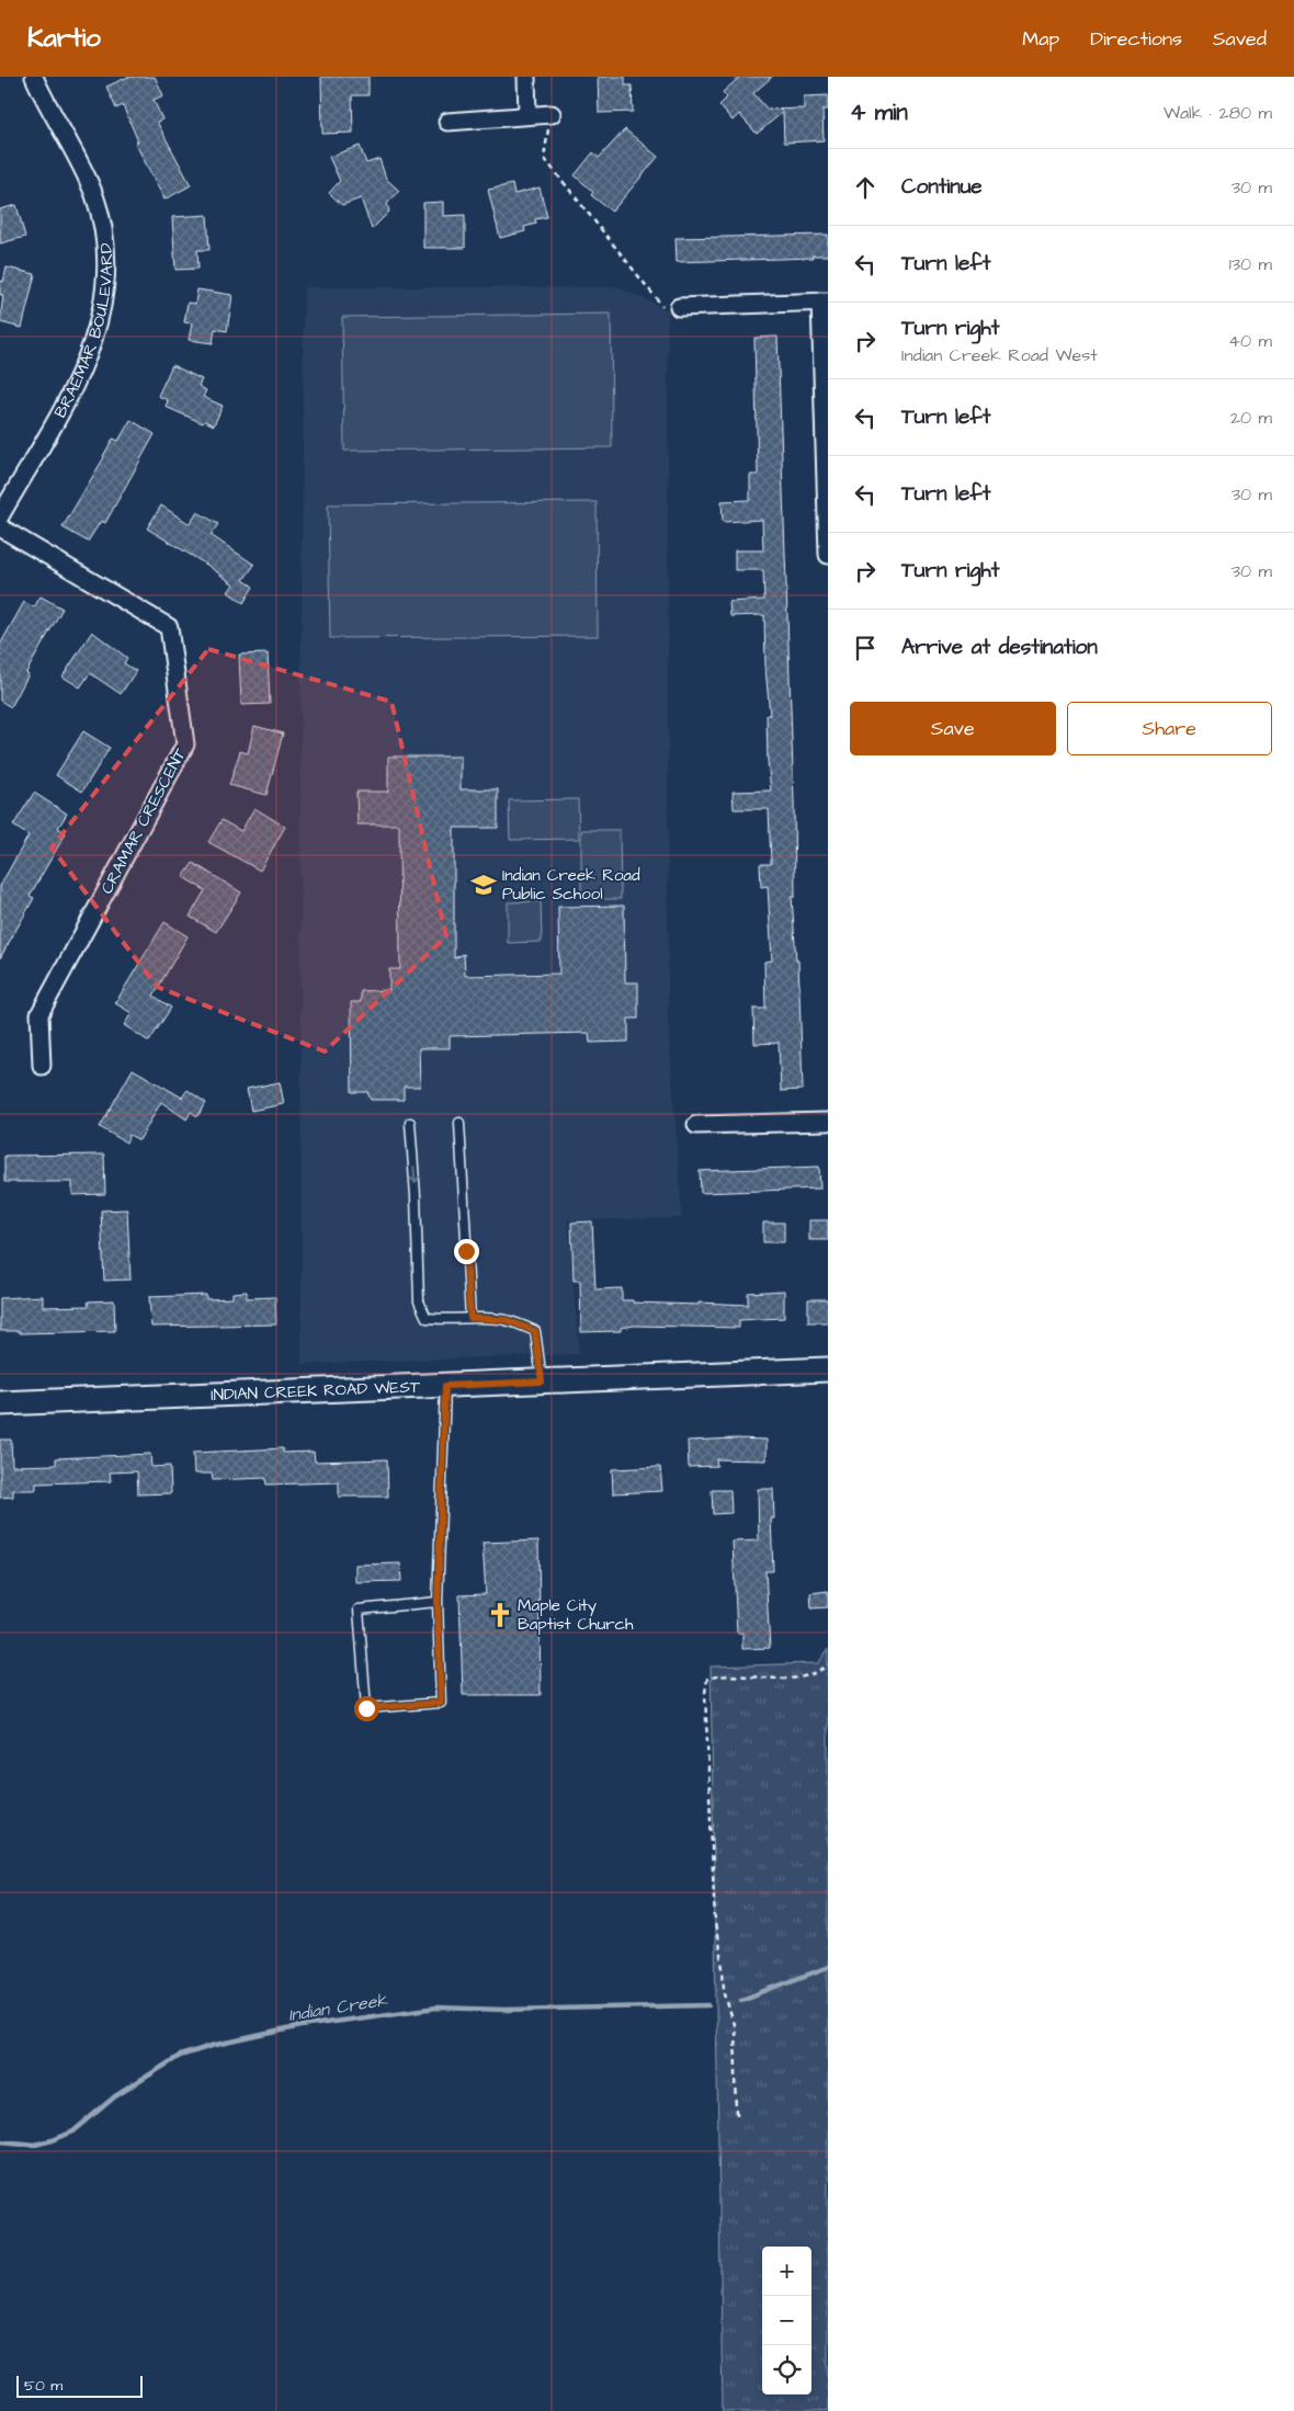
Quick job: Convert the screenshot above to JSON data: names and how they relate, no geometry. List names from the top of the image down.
{
  "streets": {
    "street": ["BRAEMAR BOULEVARD", "CRAMAR CRESCENT", "INDIAN CREEK ROAD WEST"]
  },
  "water": ["Indian Creek"],
  "places": {
    "school or university": ["Indian Creek Road Public School"],
    "church": ["Maple City Baptist Church"]
  },
  "scale_bar": "50 m",
  "page": {
    "header": "Kartio",
    "nav": ["Map", "Directions", "Saved"],
    "heading": ["4 min", "Walk · 280 m"],
    "list": [
      ["Continue", "30 m"],
      ["Turn left", "130 m"],
      ["Turn right", "Indian Creek Road West", "40 m"],
      ["Turn left", "20 m"],
      ["Turn left", "30 m"],
      ["Turn right", "30 m"],
      "Arrive at destination"
    ],
    "buttons": ["Save", "Share"],
    "map_buttons": ["+", "−"],
    "scale": "50 m"
  }
}
